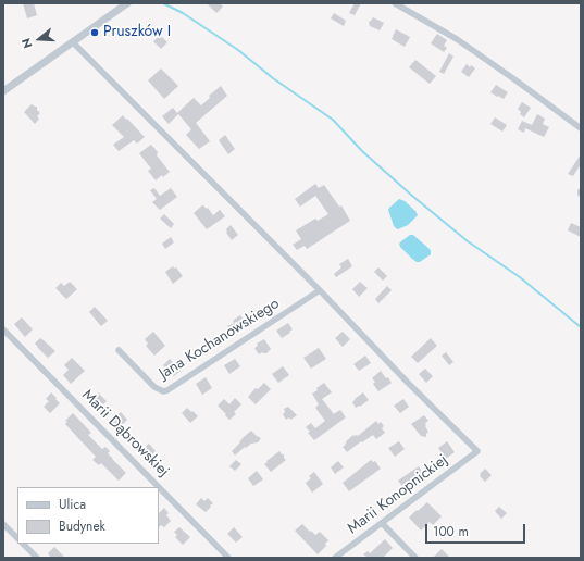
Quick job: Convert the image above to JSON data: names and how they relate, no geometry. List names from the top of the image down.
{
  "streets": {
    "street": ["Jana Kochanowskiego", "Marii Dąbrowskiej", "Marii Konopnickiej"]
  },
  "crossings": [
    ["Jana Kochanowskiego", "Marii Konopnickiej"]
  ],
  "places": ["Pruszków I"],
  "legend": ["Ulica", "Budynek"],
  "scale_bar": "100 m",
  "north": "left"
}
